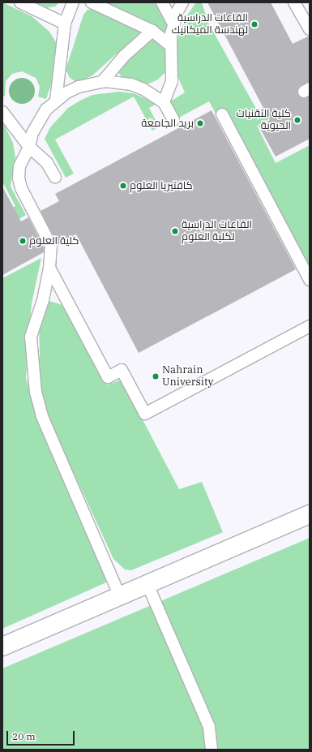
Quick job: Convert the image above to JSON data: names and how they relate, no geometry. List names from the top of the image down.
{
  "places": [
    "القاعات الدراسية لهندسة الميكانيك",
    "كلية التقنيات الحيوية",
    "بريد الجامعة",
    "كافتيريا العلوم",
    "القاعات الدراسية لكلية العلوم",
    "كلية العلوم",
    "Nahrain University"
  ],
  "scale_bar": "20 m"
}
